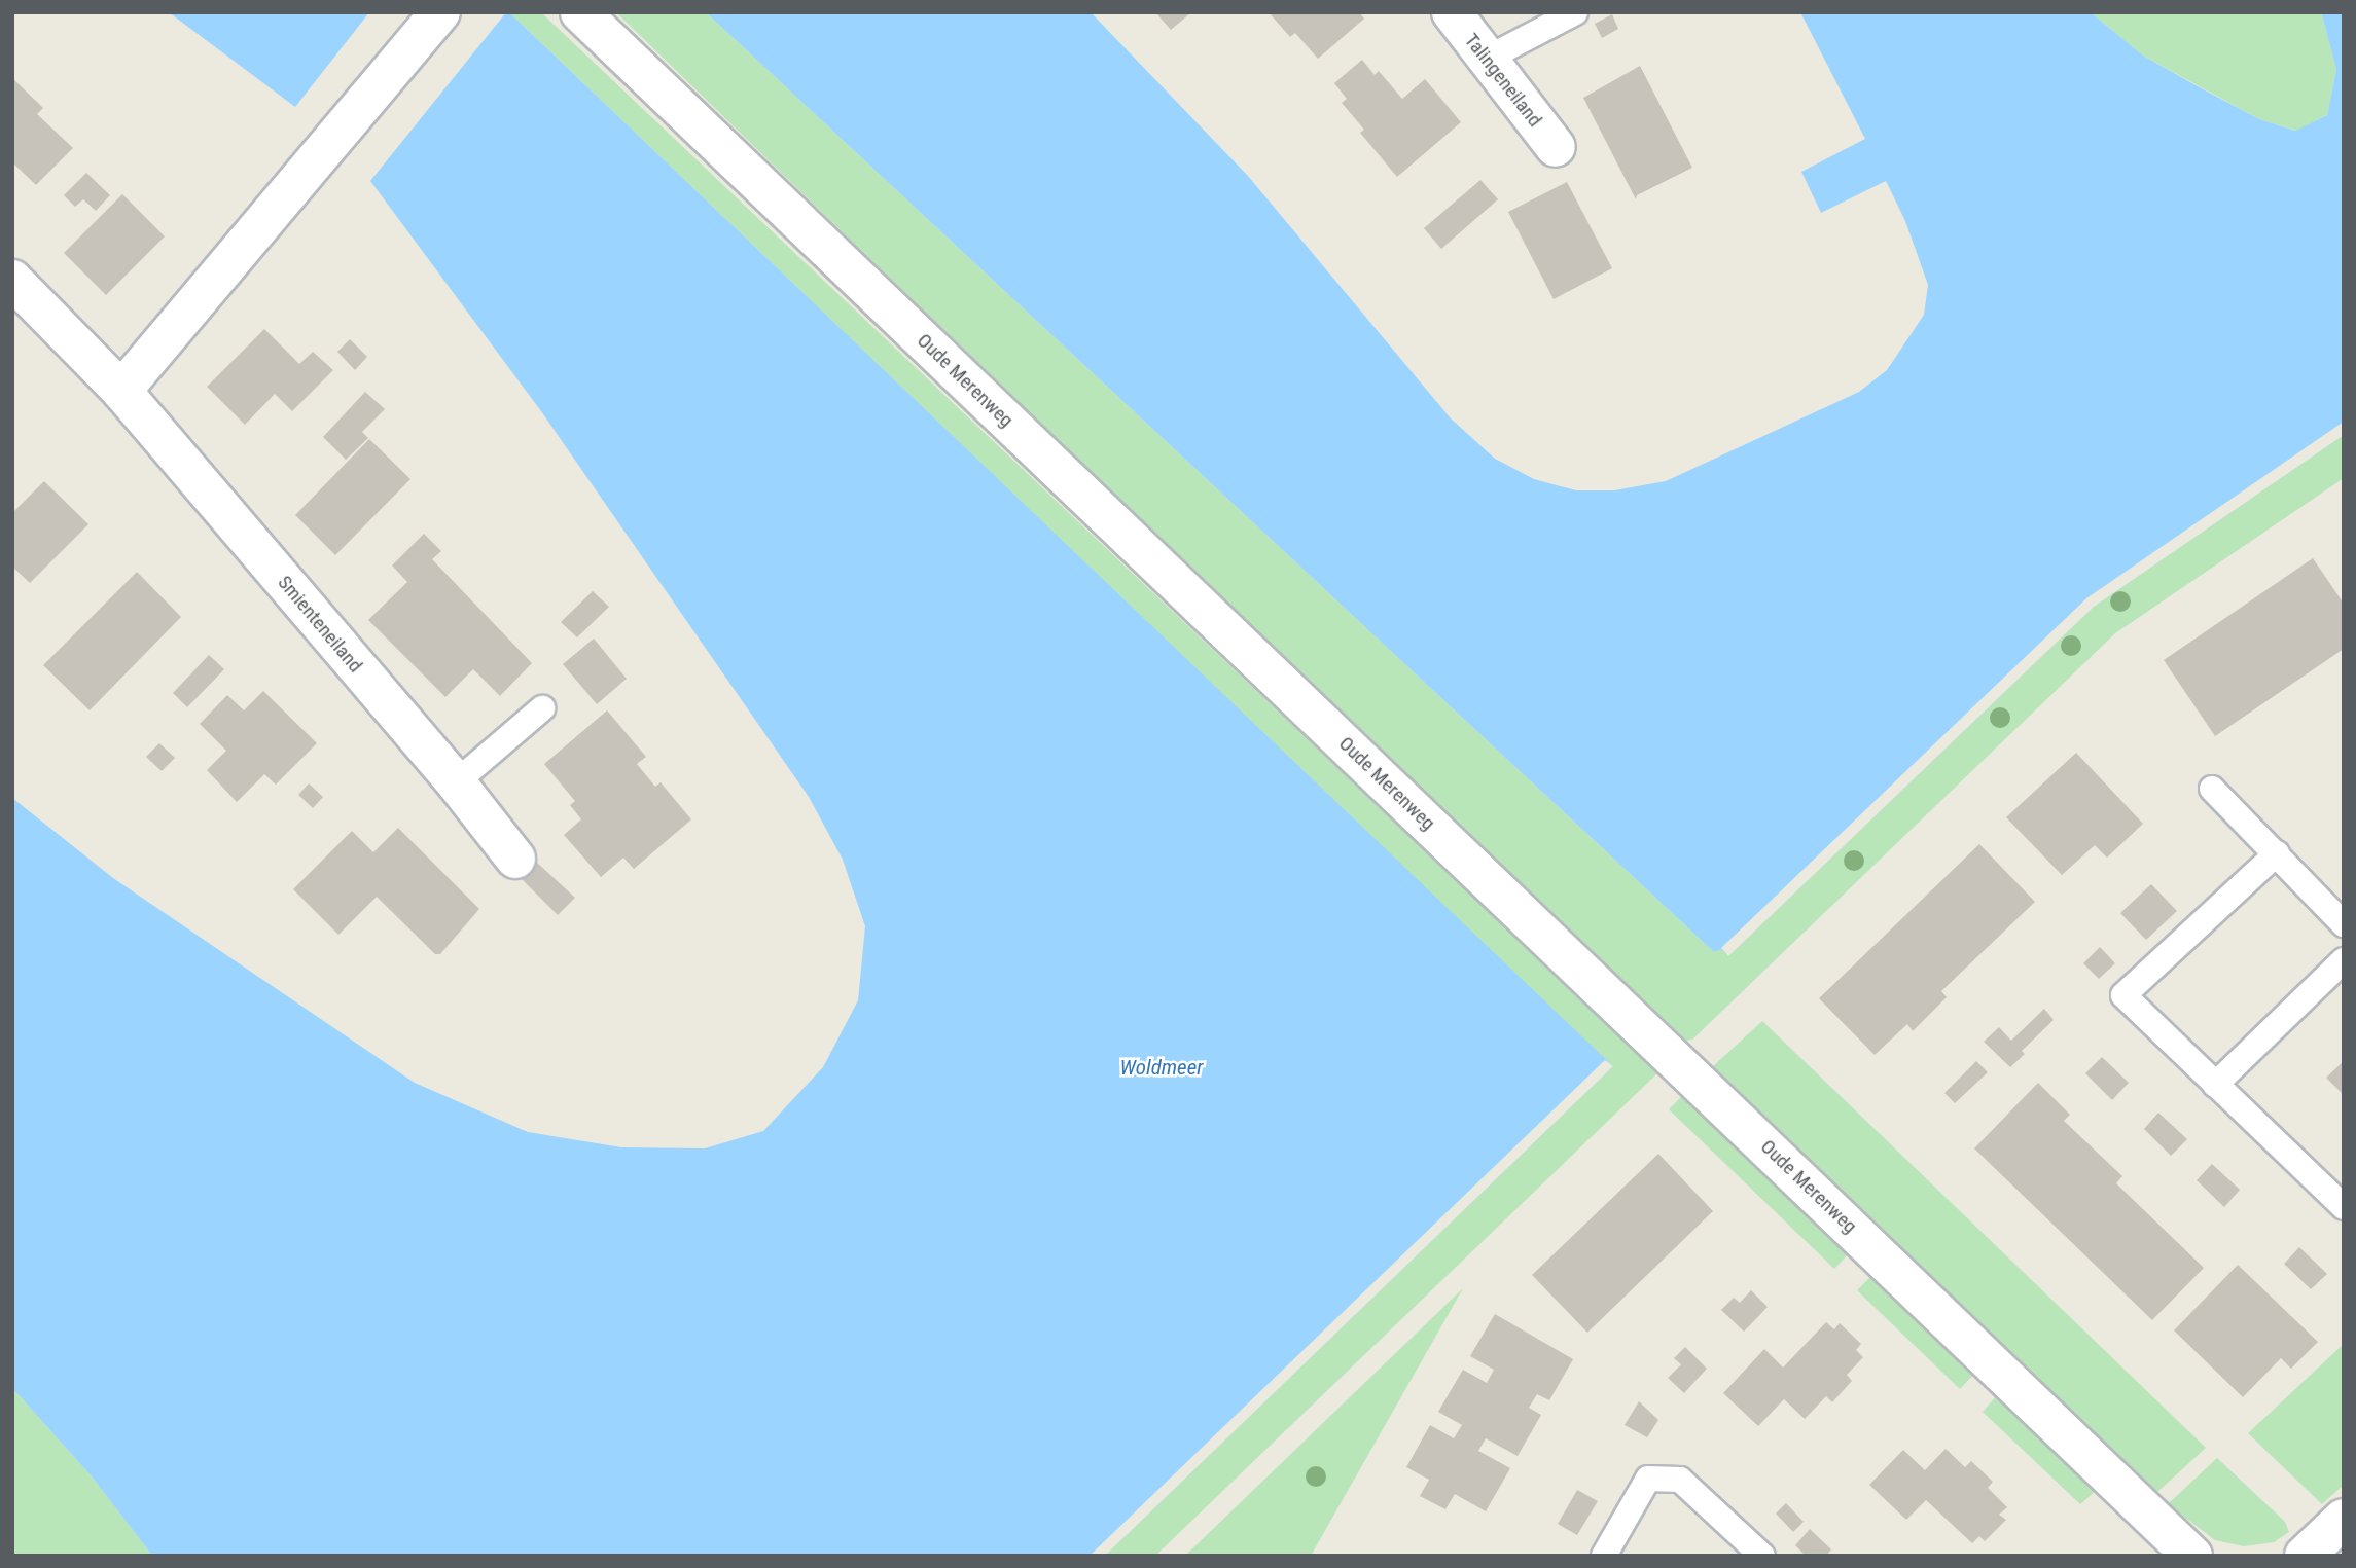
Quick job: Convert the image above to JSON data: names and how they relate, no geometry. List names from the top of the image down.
{
  "streets": {
    "street": ["Talingeneiland", "Oude Merenweg", "Smienteneiland"]
  },
  "water": ["Woldmeer"]
}
